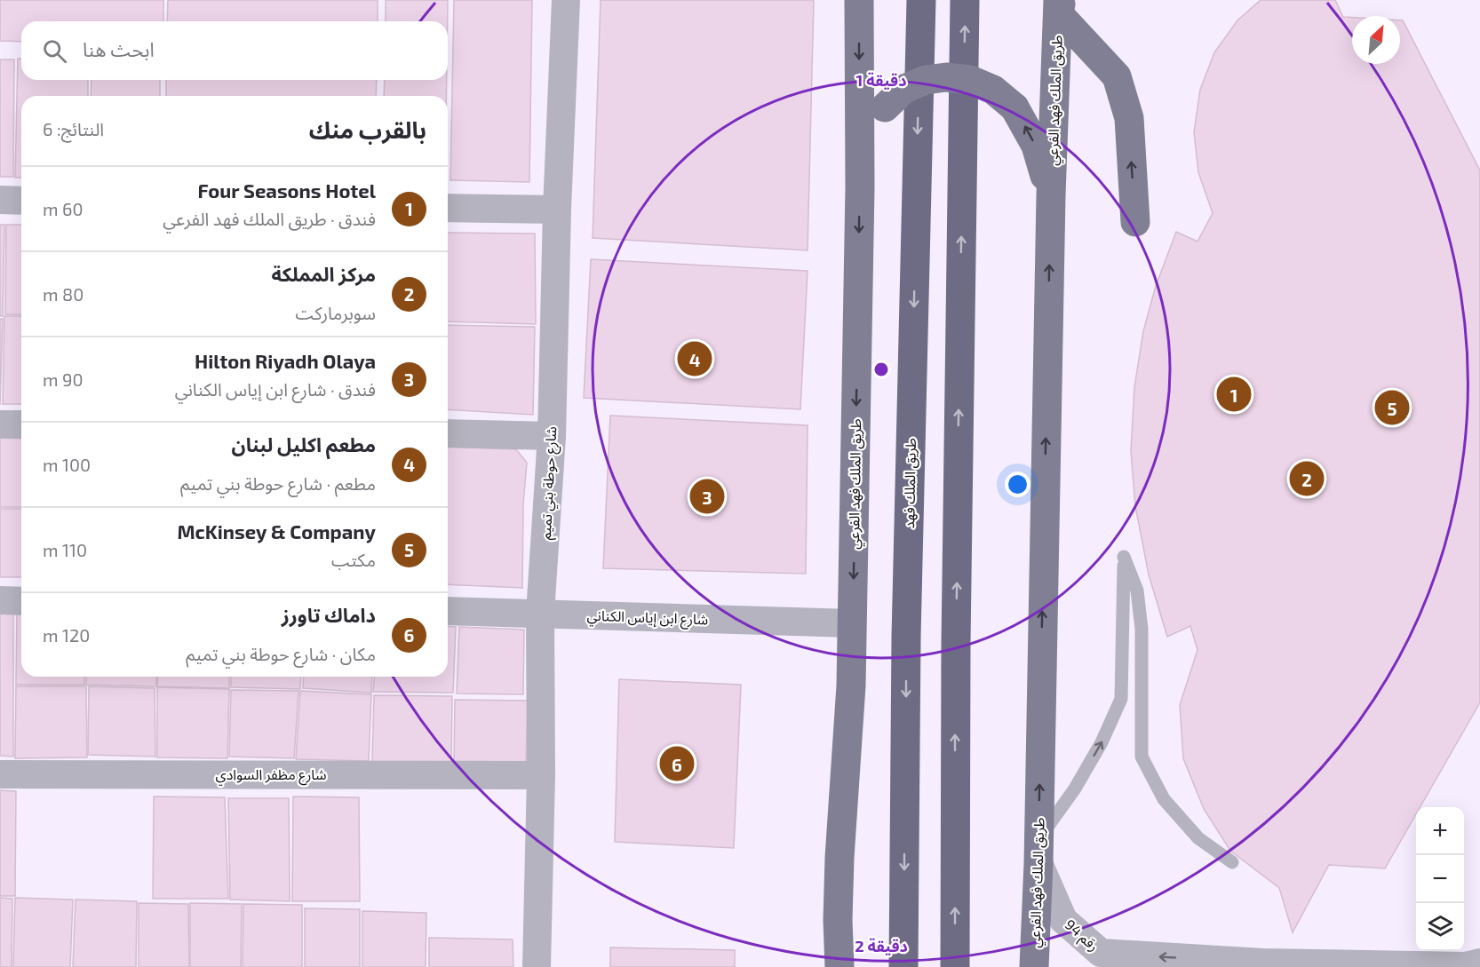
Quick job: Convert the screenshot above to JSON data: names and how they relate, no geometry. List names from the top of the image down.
{
  "streets": {
    "highway": ["طريق الملك فهد"],
    "main road": ["طريق الملك فهد الفرعي"],
    "street": [
      "شارع حوطة بني تميم",
      "شارع ابن إياس الكناني",
      "شارع مظفر السوادي",
      "رقم 94"
    ]
  },
  "crossings": [
    ["طريق الملك فهد الفرعي", "شارع ابن إياس الكناني"],
    ["طريق الملك فهد الفرعي", "رقم 94"],
    ["شارع حوطة بني تميم", "شارع ابن إياس الكناني"],
    ["شارع حوطة بني تميم", "شارع مظفر السوادي"]
  ],
  "one_way": ["رقم 94"],
  "north": "top right",
  "page": {
    "search": "ابحث هنا",
    "heading": ["بالقرب منك", "النتائج: 6"],
    "list": [
      {
        "mark": "1",
        "name": "Four Seasons Hotel",
        "note": "فندق · طريق الملك فهد الفرعي",
        "value": "60 m"
      },
      {
        "mark": "2",
        "name": "مركز المملكة",
        "note": "سوبرماركت",
        "value": "80 m"
      },
      {
        "mark": "3",
        "name": "Hilton Riyadh Olaya",
        "note": "فندق · شارع ابن إياس الكناني",
        "value": "90 m"
      },
      {
        "mark": "4",
        "name": "مطعم اكليل لبنان",
        "note": "مطعم · شارع حوطة بني تميم",
        "value": "100 m"
      },
      {
        "mark": "5",
        "name": "McKinsey & Company",
        "note": "مكتب",
        "value": "110 m"
      },
      {
        "mark": "6",
        "name": "داماك تاورز",
        "note": "مكان · شارع حوطة بني تميم",
        "value": "120 m"
      }
    ],
    "pins": [
      "4",
      "1",
      "5",
      "2",
      "3",
      "6"
    ],
    "map_buttons": ["+", "−"]
  },
  "rings": ["1 دقيقة", "2 دقيقة"]
}
